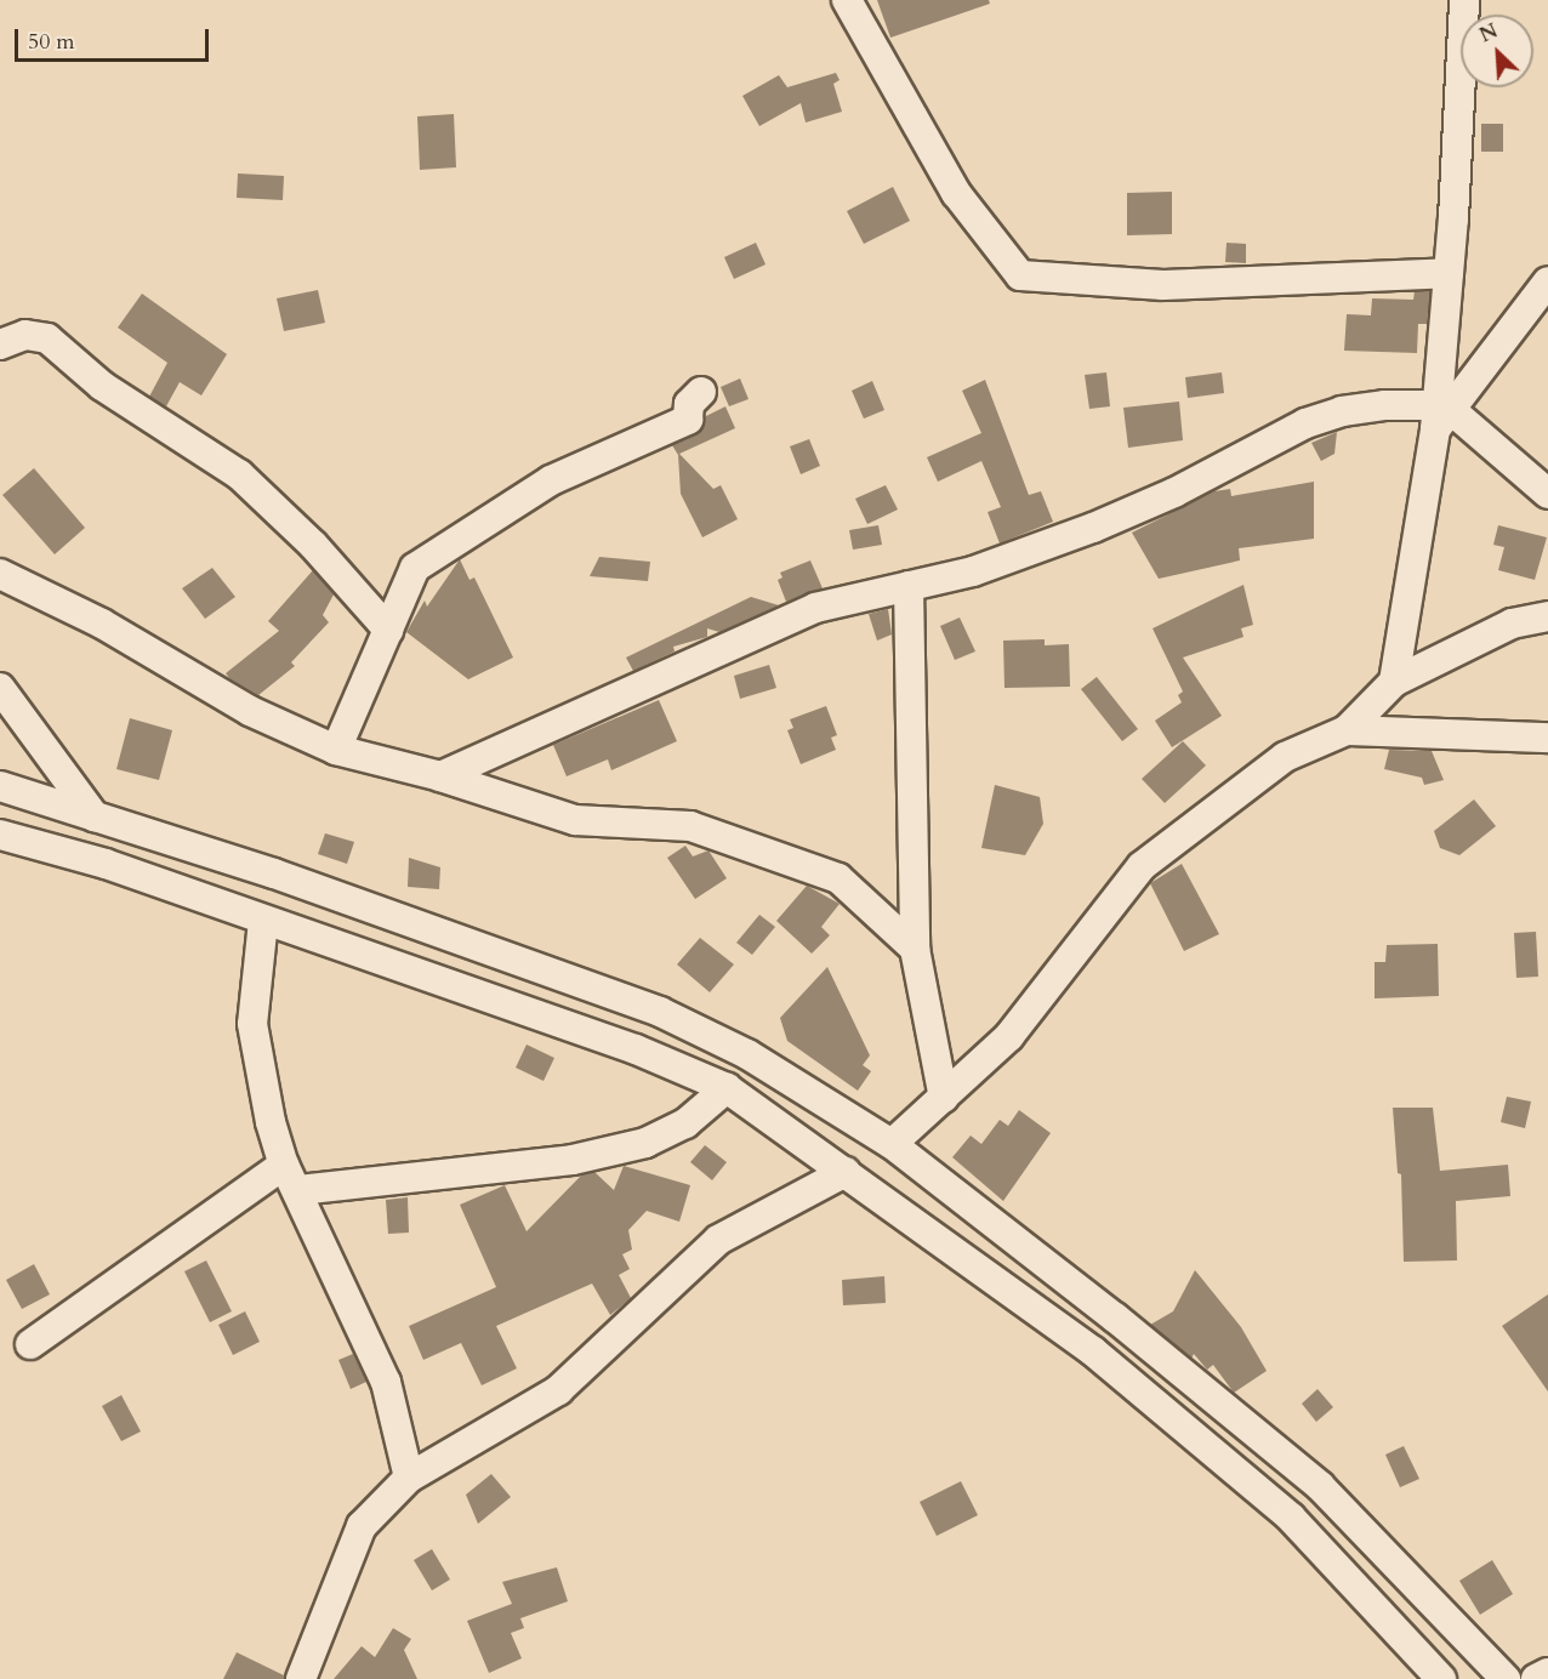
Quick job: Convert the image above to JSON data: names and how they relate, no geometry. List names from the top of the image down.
{
  "scale_bar": "50 m",
  "north": "top left"
}
